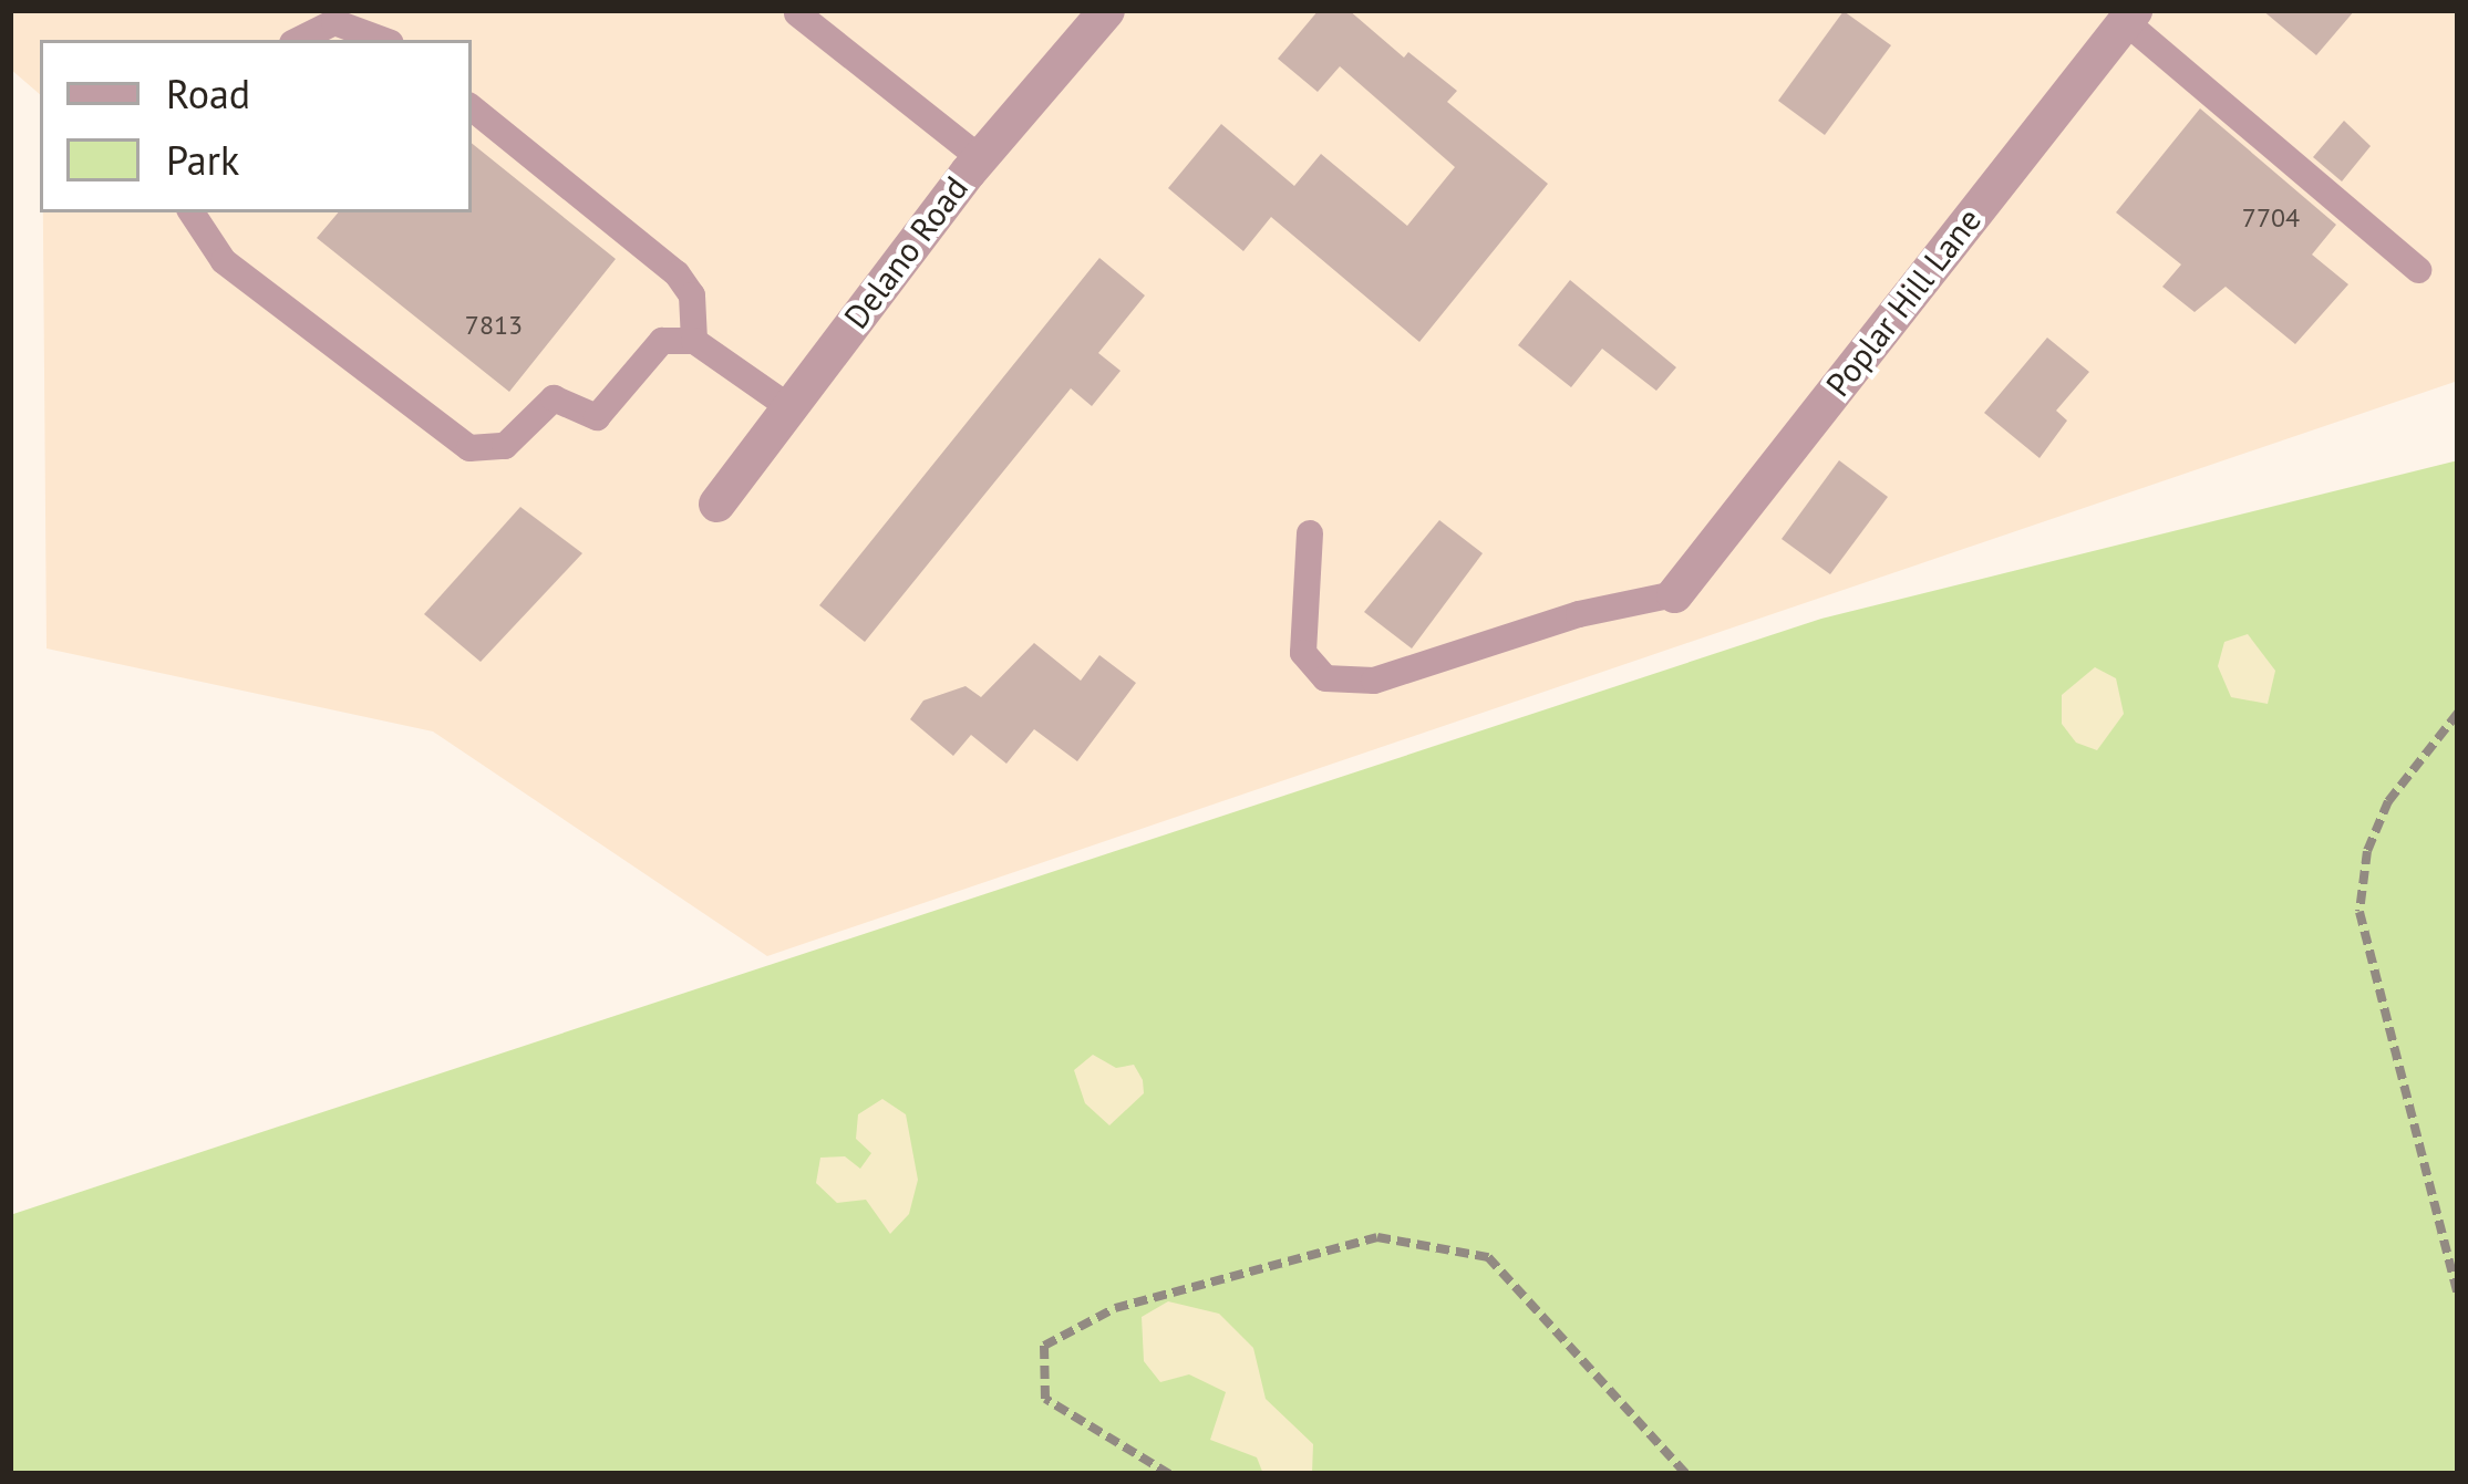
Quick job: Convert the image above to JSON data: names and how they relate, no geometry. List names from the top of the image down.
{
  "streets": {
    "street": ["Delano Road", "Poplar Hill Lane"]
  },
  "house_numbers": ["7704", "7813"],
  "legend": ["Road", "Park"]
}
